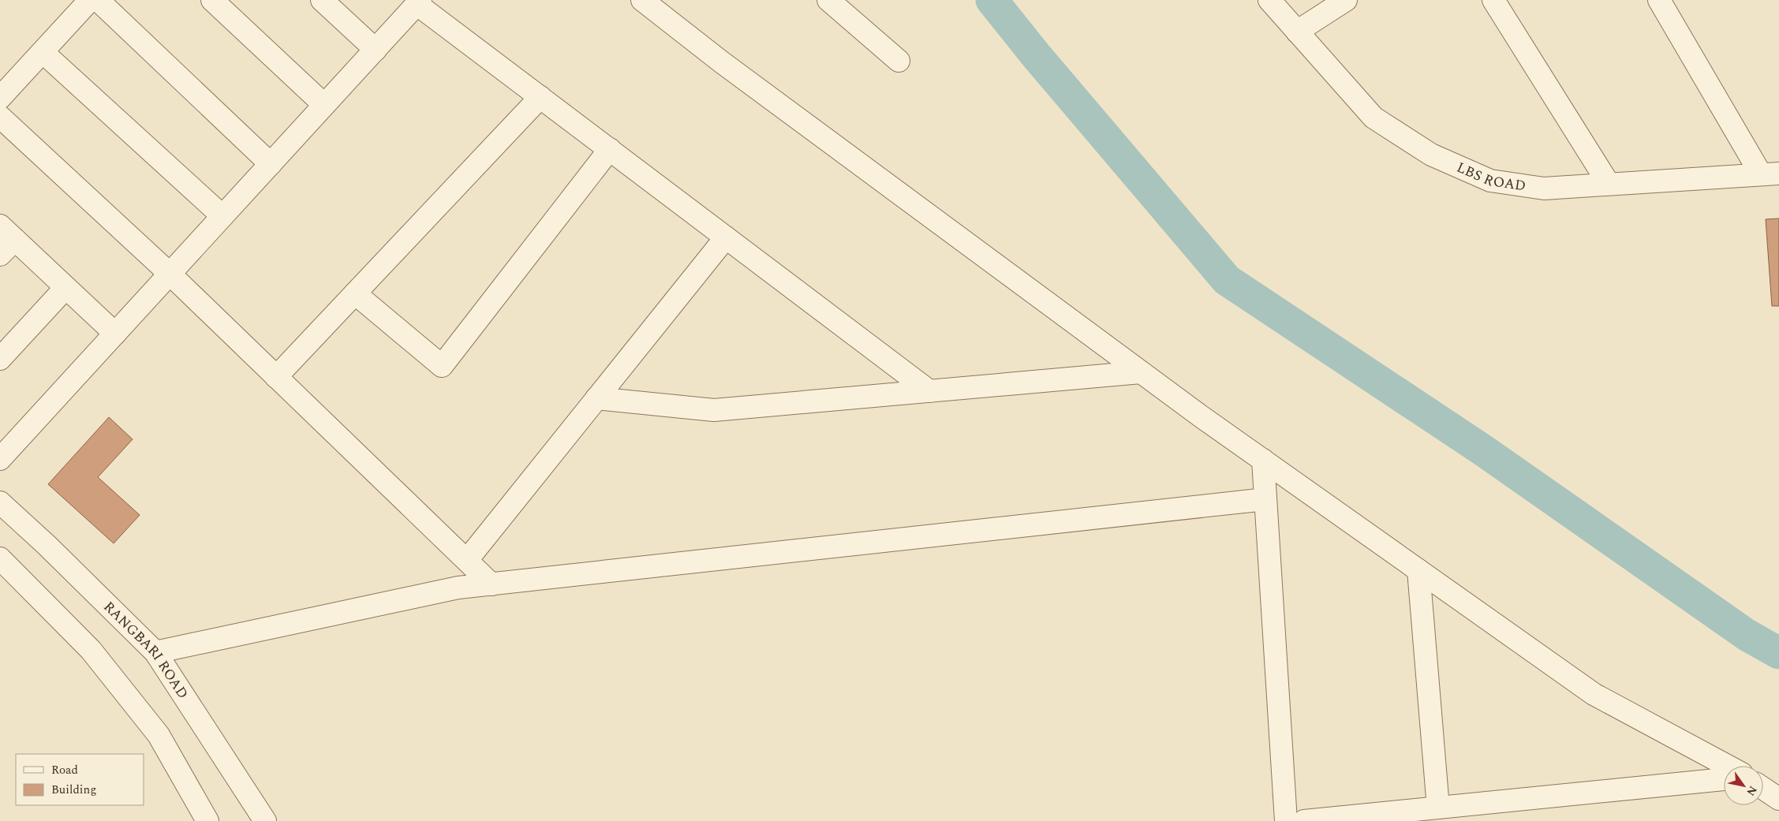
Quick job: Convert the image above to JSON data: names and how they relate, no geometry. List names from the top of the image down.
{
  "streets": {
    "street": ["LBS ROAD", "RANGBARI ROAD"]
  },
  "legend": ["Road", "Building"],
  "north": "bottom right"
}
